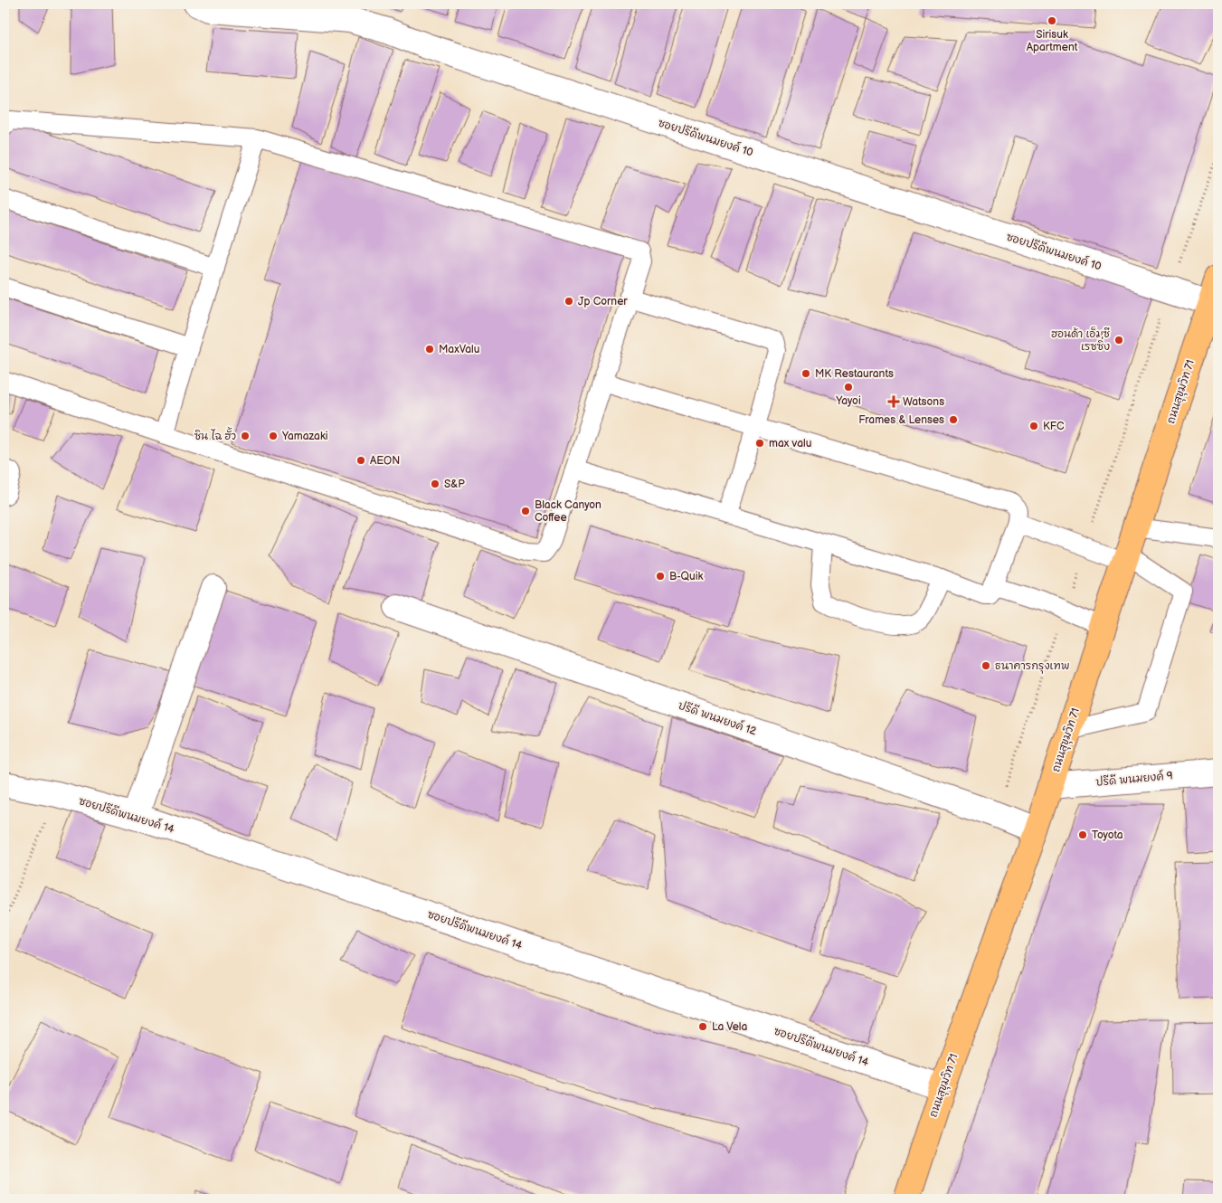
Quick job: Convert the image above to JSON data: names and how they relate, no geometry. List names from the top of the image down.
{
  "streets": {
    "main road": ["ถนนสุขุมวิท 71"],
    "street": [
      "ซอยปรีดีพนมยงค์ 10",
      "ปรีดี พนมยงค์ 12",
      "ปรีดี พนมยงค์ 9",
      "ซอยปรีดีพนมยงค์ 14"
    ]
  },
  "crossings": [
    ["ซอยปรีดีพนมยงค์ 10", "ถนนสุขุมวิท 71"],
    ["ถนนสุขุมวิท 71", "ปรีดี พนมยงค์ 12"],
    ["ถนนสุขุมวิท 71", "ปรีดี พนมยงค์ 9"],
    ["ถนนสุขุมวิท 71", "ซอยปรีดีพนมยงค์ 14"]
  ],
  "places": {
    "other": [
      "Sirisuk Apartment",
      "Jp Corner",
      "ฮอนด้า เอ็มซี เรซซิ่ง",
      "MaxValu",
      "MK Restaurants",
      "Yayoi",
      "Frames & Lenses",
      "KFC",
      "ซิน ไฉ ฮั้ว",
      "Yamazaki",
      "max valu",
      "AEON",
      "S&P",
      "Black Canyon Coffee",
      "B-Quik",
      "ธนาคารกรุงเทพ",
      "Toyota",
      "La Vela"
    ],
    "health": ["Watsons"]
  }
}
